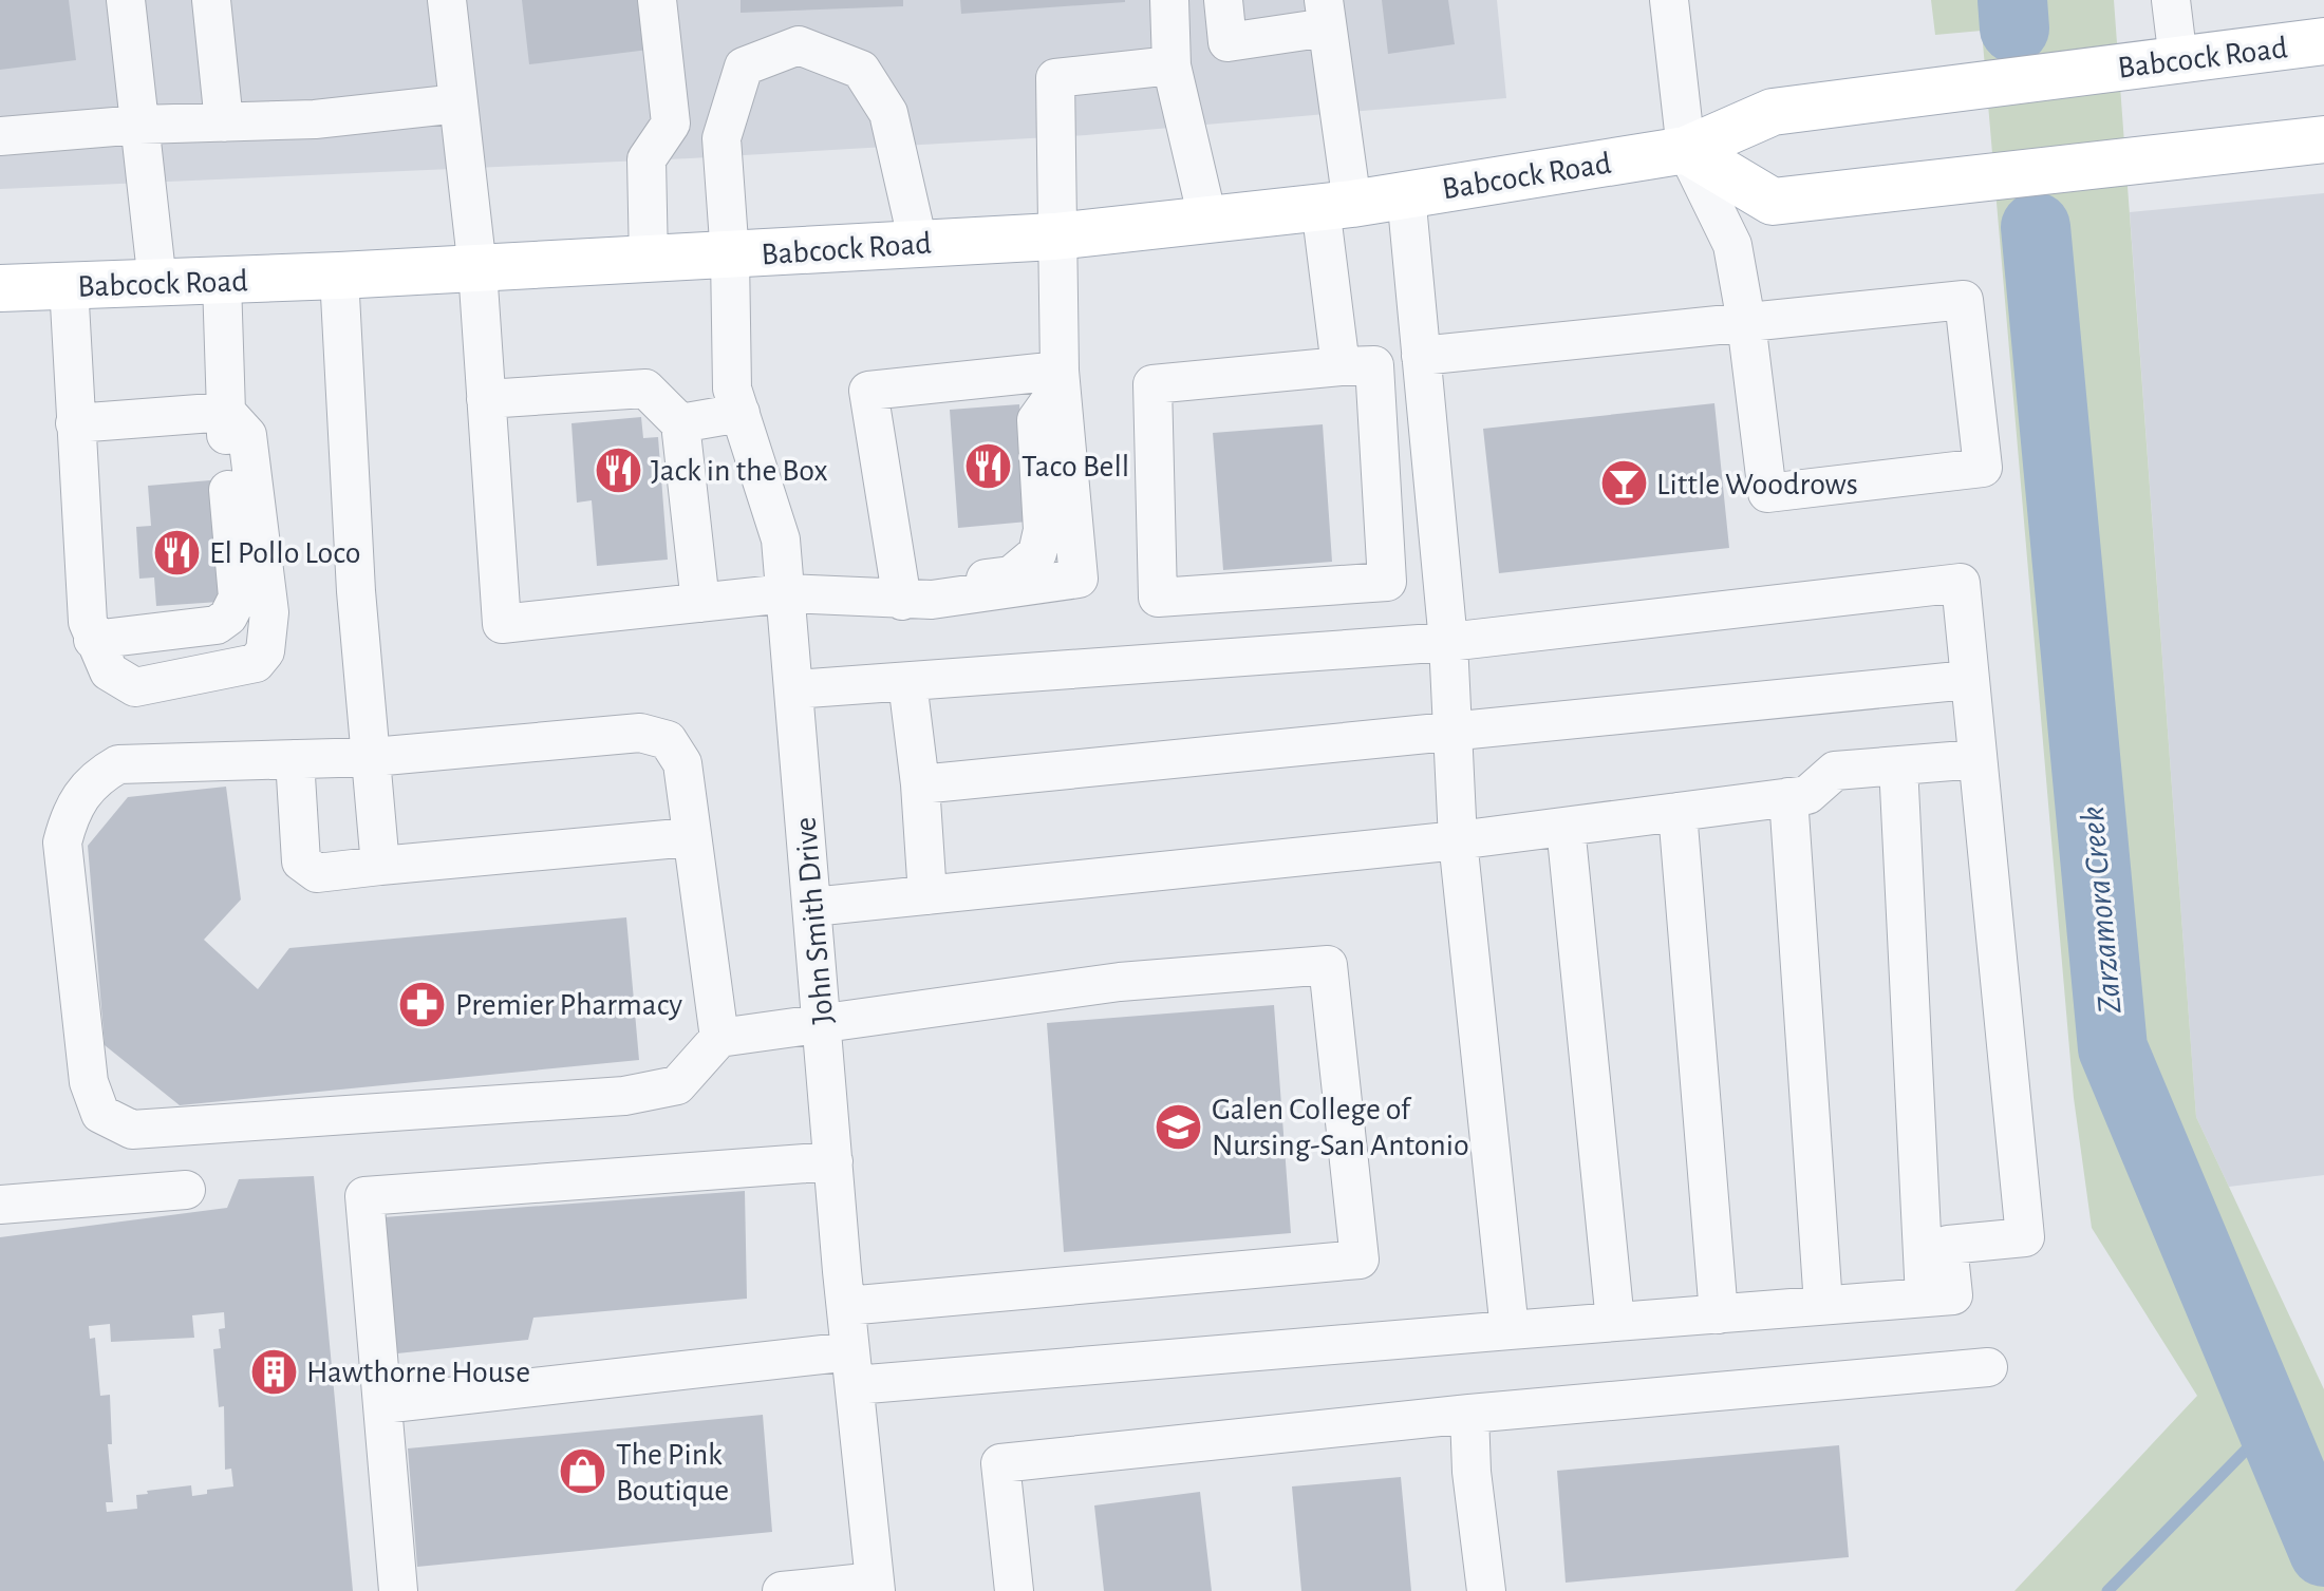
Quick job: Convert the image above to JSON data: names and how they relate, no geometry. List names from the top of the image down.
{
  "streets": {
    "main road": ["Babcock Road"],
    "street": ["John Smith Drive"]
  },
  "crossings": [
    ["Babcock Road", "John Smith Drive"]
  ],
  "water": ["Zarzamora Creek"],
  "places": {
    "restaurant": ["Taco Bell", "Jack in the Box", "El Pollo Loco"],
    "bar": ["Little Woodrows"],
    "pharmacy": ["Premier Pharmacy"],
    "school or university": ["Galen College of Nursing-San Antonio"],
    "building": ["Hawthorne House"],
    "shop": ["The Pink Boutique"]
  }
}
